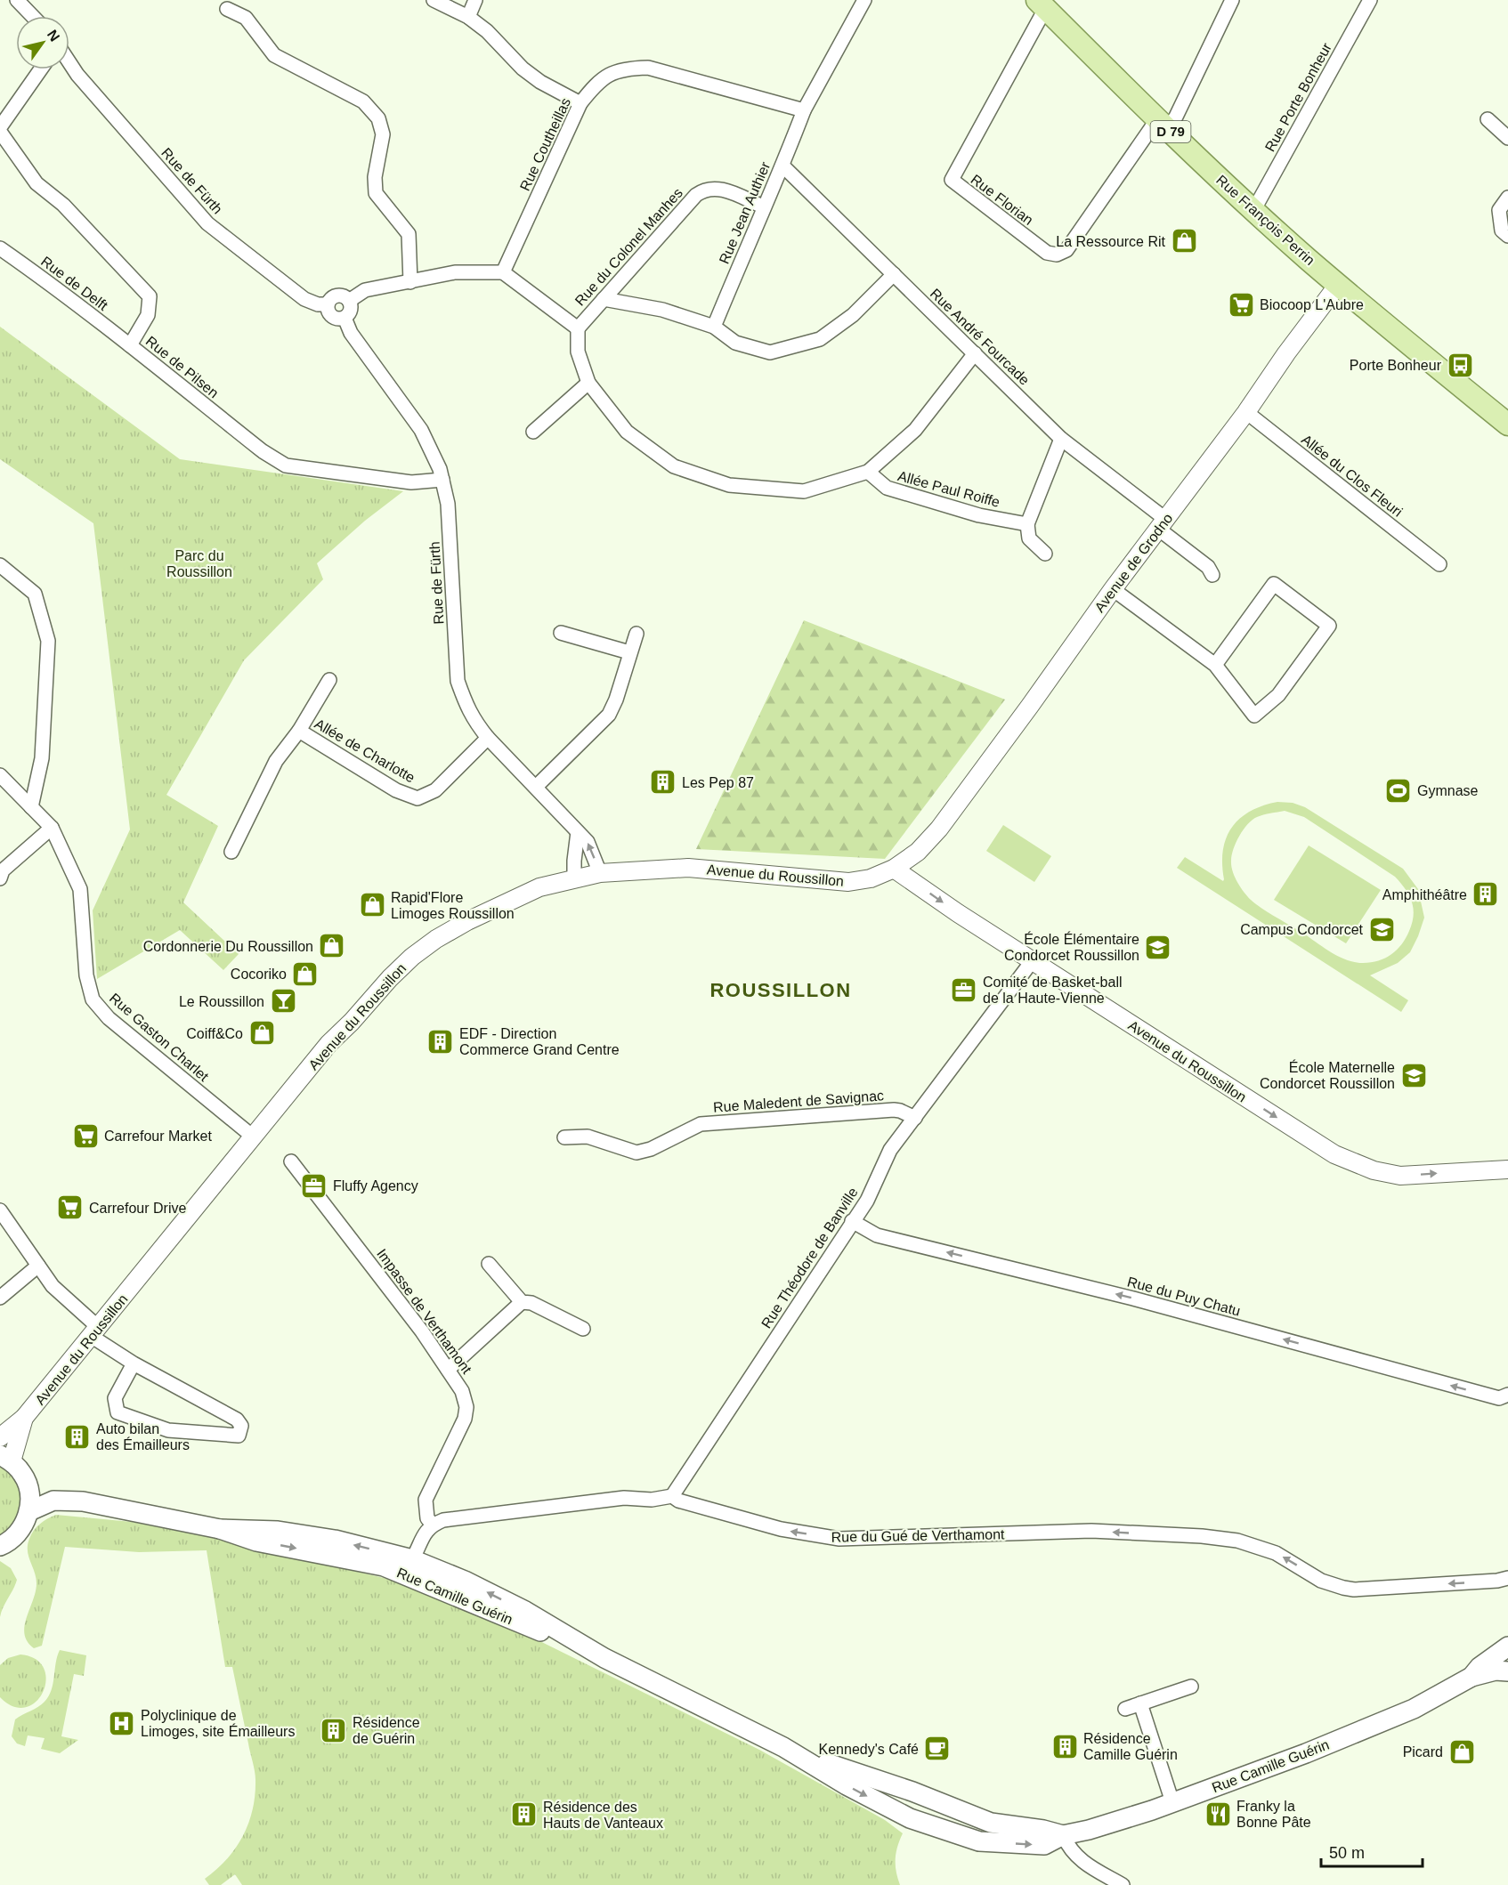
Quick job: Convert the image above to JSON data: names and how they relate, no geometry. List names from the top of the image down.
{
  "streets": {
    "main road": ["D 79", "Rue François Perrin", "Rue Camille Guérin"],
    "street": [
      "Rue Porte Bonheur",
      "Rue Coutheillas",
      "Rue de Fürth",
      "Rue Florian",
      "Rue Jean Authier",
      "Rue du Colonel Manhes",
      "Rue de Delft",
      "Rue André Fourcade",
      "Rue de Pilsen",
      "Allée du Clos Fleuri",
      "Allée Paul Roiffe",
      "Avenue de Grodno",
      "Allée de Charlotte",
      "Avenue du Roussillon",
      "Rue Gaston Charlet",
      "Rue Maledent de Savignac",
      "Rue Théodore de Banville",
      "Rue du Puy Chatu",
      "Impasse de Verthamont",
      "Rue du Gué de Verthamont"
    ]
  },
  "crossings": [
    ["Rue Porte Bonheur", "Rue François Perrin"],
    ["Rue Coutheillas", "Rue Jean Authier"],
    ["Rue Coutheillas", "Rue du Colonel Manhes"],
    ["Rue de Fürth", "Rue de Pilsen"],
    ["Rue de Fürth", "Allée de Charlotte"],
    ["Rue de Fürth", "Avenue du Roussillon"],
    ["Rue Florian", "Rue François Perrin"],
    ["Rue Jean Authier", "Rue du Colonel Manhes"],
    ["Rue Jean Authier", "Rue André Fourcade"],
    ["Rue François Perrin", "Avenue de Grodno"],
    ["Rue de Delft", "Rue de Pilsen"],
    ["Rue André Fourcade", "Avenue de Grodno"],
    ["Allée du Clos Fleuri", "Avenue de Grodno"],
    ["Avenue de Grodno", "Avenue du Roussillon"],
    ["Avenue du Roussillon", "Rue Gaston Charlet"],
    ["Avenue du Roussillon", "Rue Théodore de Banville"],
    ["Rue Maledent de Savignac", "Rue Théodore de Banville"],
    ["Rue Théodore de Banville", "Rue du Puy Chatu"],
    ["Rue Théodore de Banville", "Rue du Gué de Verthamont"],
    ["Impasse de Verthamont", "Rue du Gué de Verthamont"]
  ],
  "one_way": ["Avenue du Roussillon", "Rue du Puy Chatu", "Rue du Gué de Verthamont"],
  "districts": ["ROUSSILLON"],
  "parks": ["Parc du Roussillon"],
  "places": {
    "shop": [
      "La Ressource Rit",
      "Rapid'Flore Limoges Roussillon",
      "Cordonnerie Du Roussillon",
      "Cocoriko",
      "Coiff&Co",
      "Picard"
    ],
    "supermarket": ["Biocoop L'Aubre", "Carrefour Market", "Carrefour Drive"],
    "bus stop": ["Porte Bonheur"],
    "building": [
      "Les Pep 87",
      "Amphithéâtre",
      "EDF - Direction Commerce Grand Centre",
      "Auto bilan des Émailleurs",
      "Résidence de Guérin",
      "Résidence Camille Guérin",
      "Résidence des Hauts de Vanteaux"
    ],
    "sports": ["Gymnase"],
    "school or university": ["Campus Condorcet", "École Élémentaire Condorcet Roussillon", "École Maternelle Condorcet Roussillon"],
    "office": ["Comité de Basket-ball de la Haute-Vienne", "Fluffy Agency"],
    "bar": ["Le Roussillon"],
    "hospital": ["Polyclinique de Limoges, site Émailleurs"],
    "cafe": ["Kennedy's Café"],
    "restaurant": ["Franky la Bonne Pâte"]
  },
  "scale_bar": "50 m",
  "north": "top right"
}
